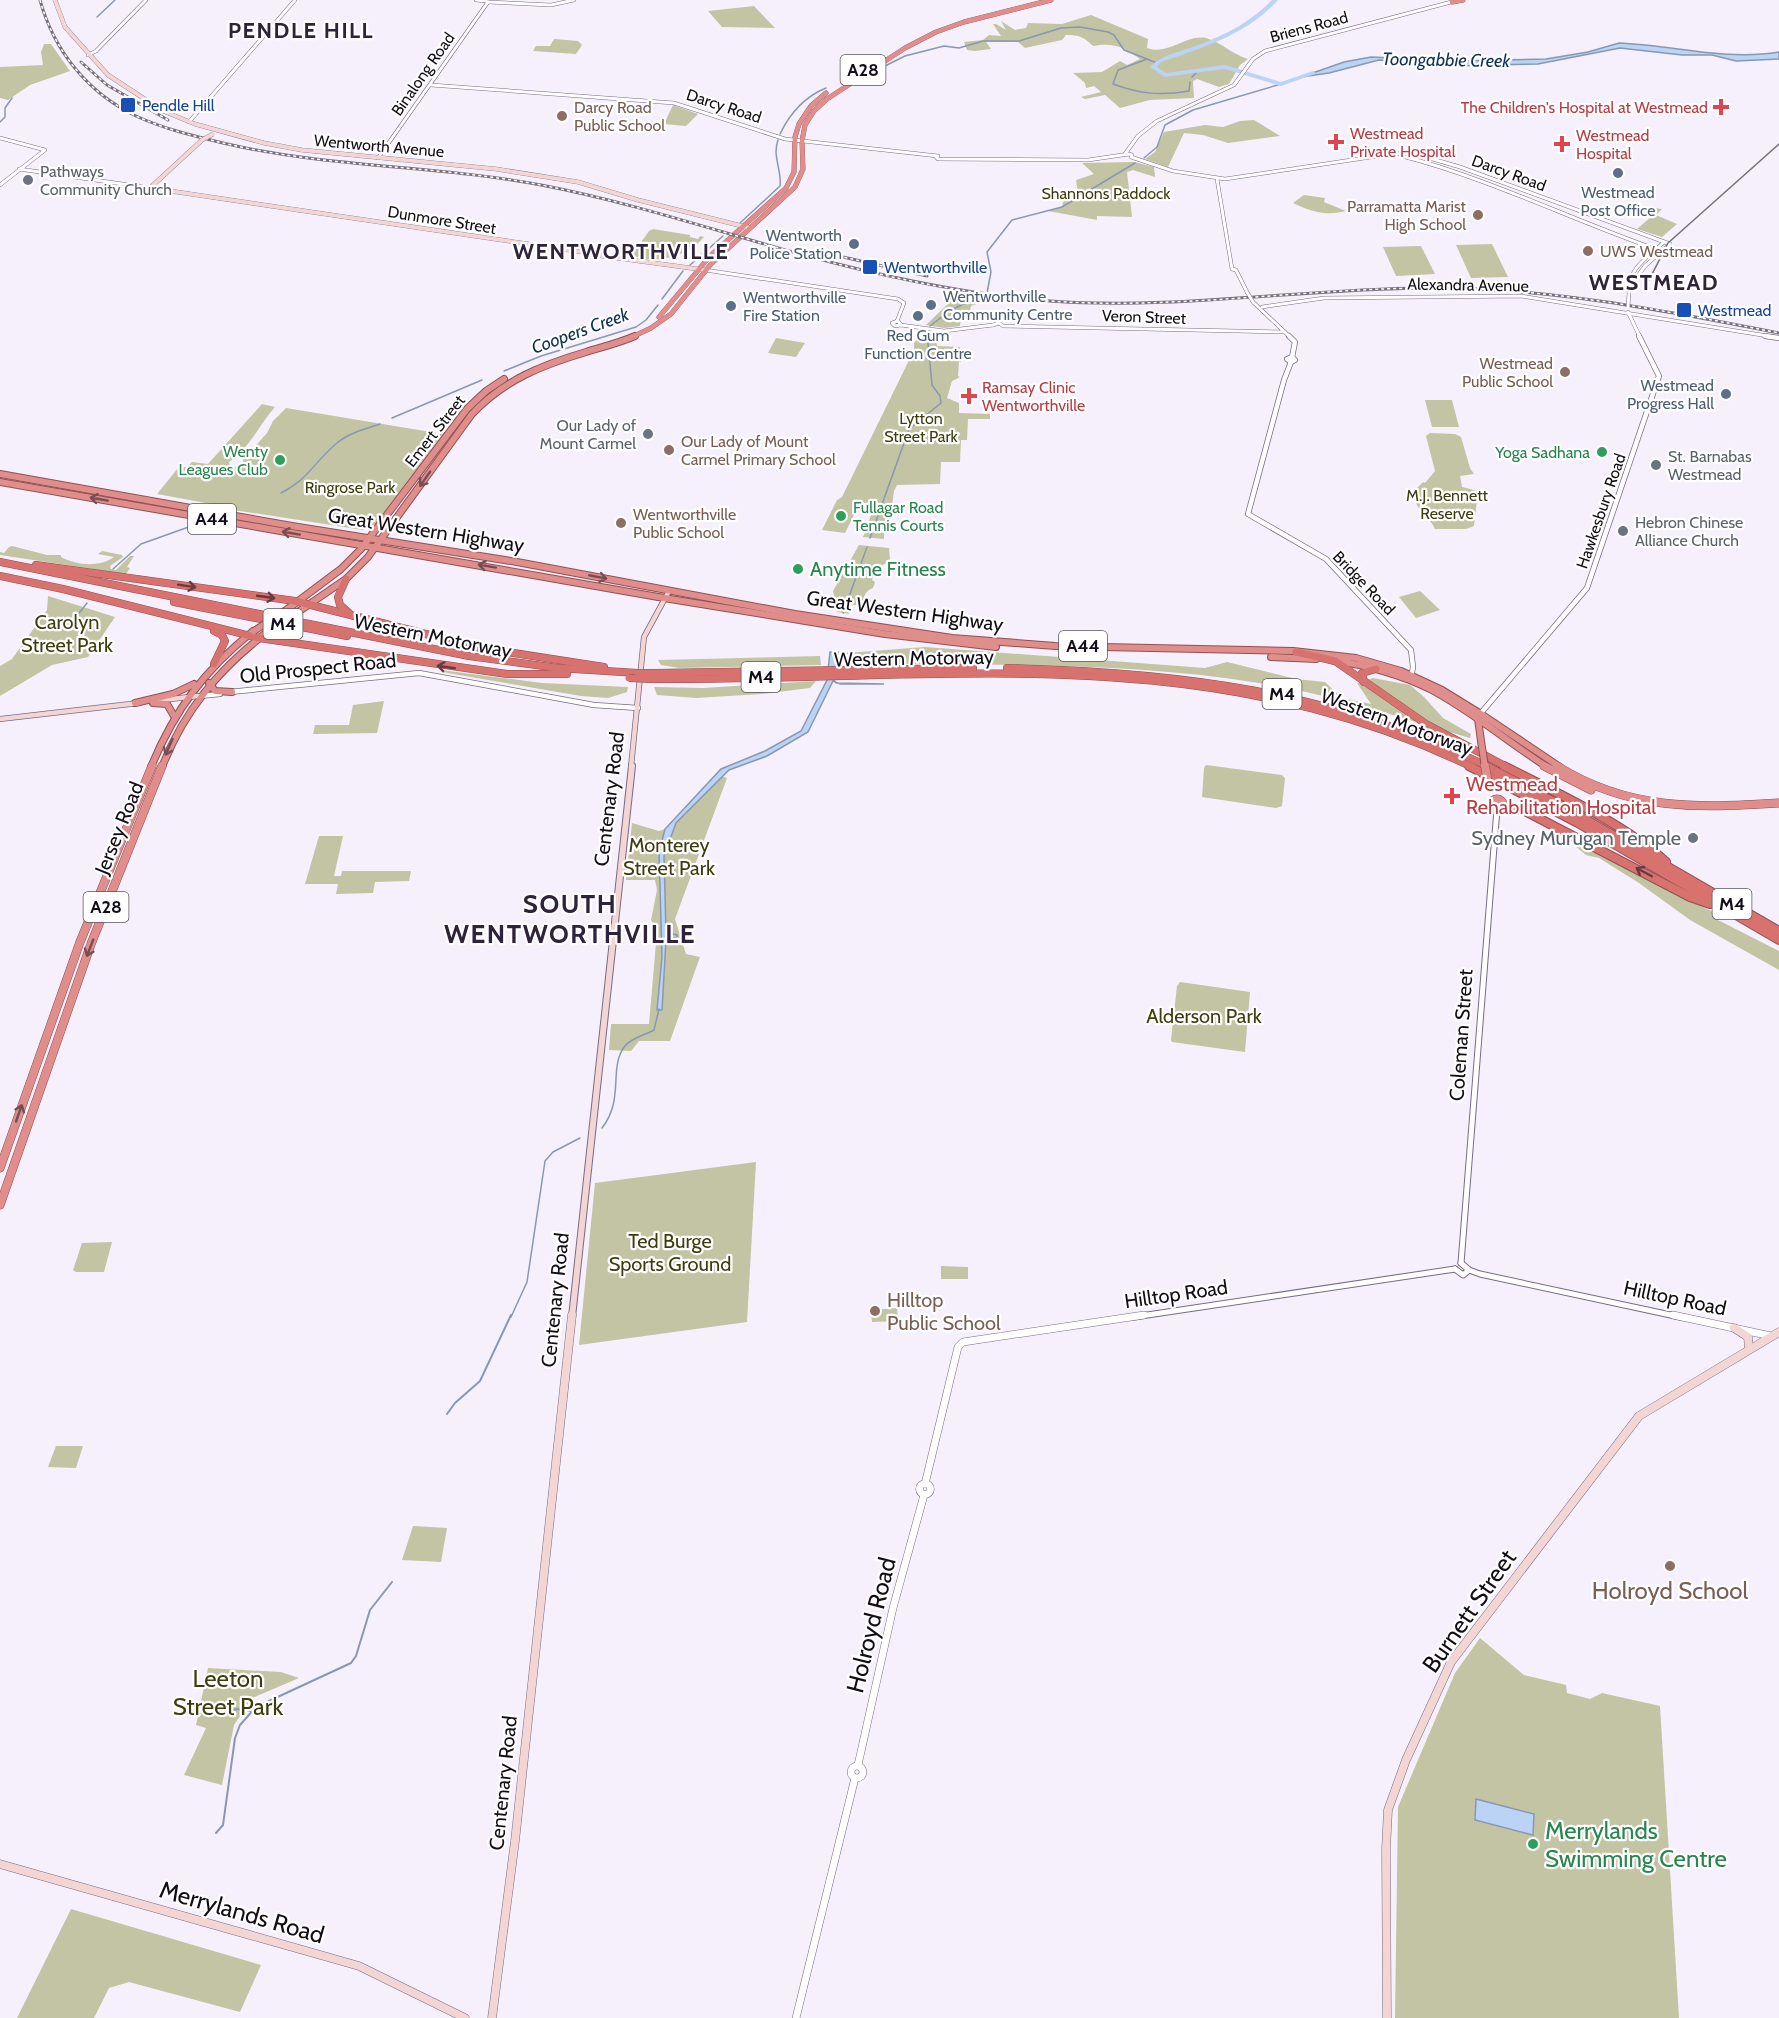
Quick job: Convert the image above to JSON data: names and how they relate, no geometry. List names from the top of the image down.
{
  "streets": {
    "highway": [
      "A28",
      "Emert Street",
      "A44",
      "Great Western Highway",
      "M4",
      "Western Motorway",
      "Jersey Road"
    ],
    "main road": [
      "Wentworth Avenue",
      "Dunmore Street",
      "Old Prospect Road",
      "Centenary Road",
      "Burnett Street",
      "Merrylands Road"
    ],
    "street": [
      "Briens Road",
      "Binalong Road",
      "Darcy Road",
      "Alexandra Avenue",
      "Veron Street",
      "Hawkesbury Road",
      "Bridge Road",
      "Coleman Street",
      "Hilltop Road",
      "Holroyd Road"
    ]
  },
  "crossings": [
    ["Briens Road", "Darcy Road"],
    ["A28", "Darcy Road"],
    ["A28", "Wentworth Avenue"],
    ["A28", "Dunmore Street"],
    ["A28", "Emert Street"],
    ["Binalong Road", "Darcy Road"],
    ["Binalong Road", "Wentworth Avenue"],
    ["Darcy Road", "Bridge Road"],
    ["Dunmore Street", "Emert Street"],
    ["Alexandra Avenue", "Hawkesbury Road"],
    ["Alexandra Avenue", "Bridge Road"],
    ["Veron Street", "Bridge Road"],
    ["Emert Street", "Great Western Highway"],
    ["Emert Street", "Jersey Road"],
    ["Hawkesbury Road", "Great Western Highway"],
    ["Great Western Highway", "Bridge Road"],
    ["Great Western Highway", "Centenary Road"],
    ["Great Western Highway", "Jersey Road"],
    ["M4", "Western Motorway"],
    ["M4", "Coleman Street"],
    ["Old Prospect Road", "Centenary Road"],
    ["Old Prospect Road", "Jersey Road"],
    ["Hilltop Road", "Burnett Street"],
    ["Hilltop Road", "Holroyd Road"]
  ],
  "districts": [
    "PENDLE HILL",
    "WENTWORTHVILLE",
    "WESTMEAD",
    "SOUTH WENTWORTHVILLE"
  ],
  "water": ["Toongabbie Creek", "Coopers Creek"],
  "parks": [
    "Shannons Paddock",
    "Lytton Street Park",
    "Ringrose Park",
    "M.J. Bennett Reserve",
    "Carolyn Street Park",
    "Monterey Street Park",
    "Alderson Park",
    "Ted Burge Sports Ground",
    "Leeton Street Park"
  ],
  "places": {
    "transit": ["Pendle Hill", "Wentworthville", "Westmead"],
    "health": [
      "The Children's Hospital at Westmead",
      "Westmead Private Hospital",
      "Westmead Hospital",
      "Ramsay Clinic Wentworthville",
      "Westmead Rehabilitation Hospital"
    ],
    "other": [
      "Darcy Road Public School",
      "Westmead Post Office",
      "Pathways Community Church",
      "Parramatta Marist High School",
      "Wentworth Police Station",
      "UWS Westmead",
      "Wentworthville Community Centre",
      "Wentworthville Fire Station",
      "Red Gum Function Centre",
      "Westmead Public School",
      "Westmead Progress Hall",
      "Our Lady of Mount Carmel",
      "Our Lady of Mount Carmel Primary School",
      "Yoga Sadhana",
      "Wenty Leagues Club",
      "St. Barnabas Westmead",
      "Fullagar Road Tennis Courts",
      "Wentworthville Public School",
      "Hebron Chinese Alliance Church",
      "Anytime Fitness",
      "Sydney Murugan Temple",
      "Hilltop Public School",
      "Holroyd School",
      "Merrylands Swimming Centre"
    ]
  }
}
